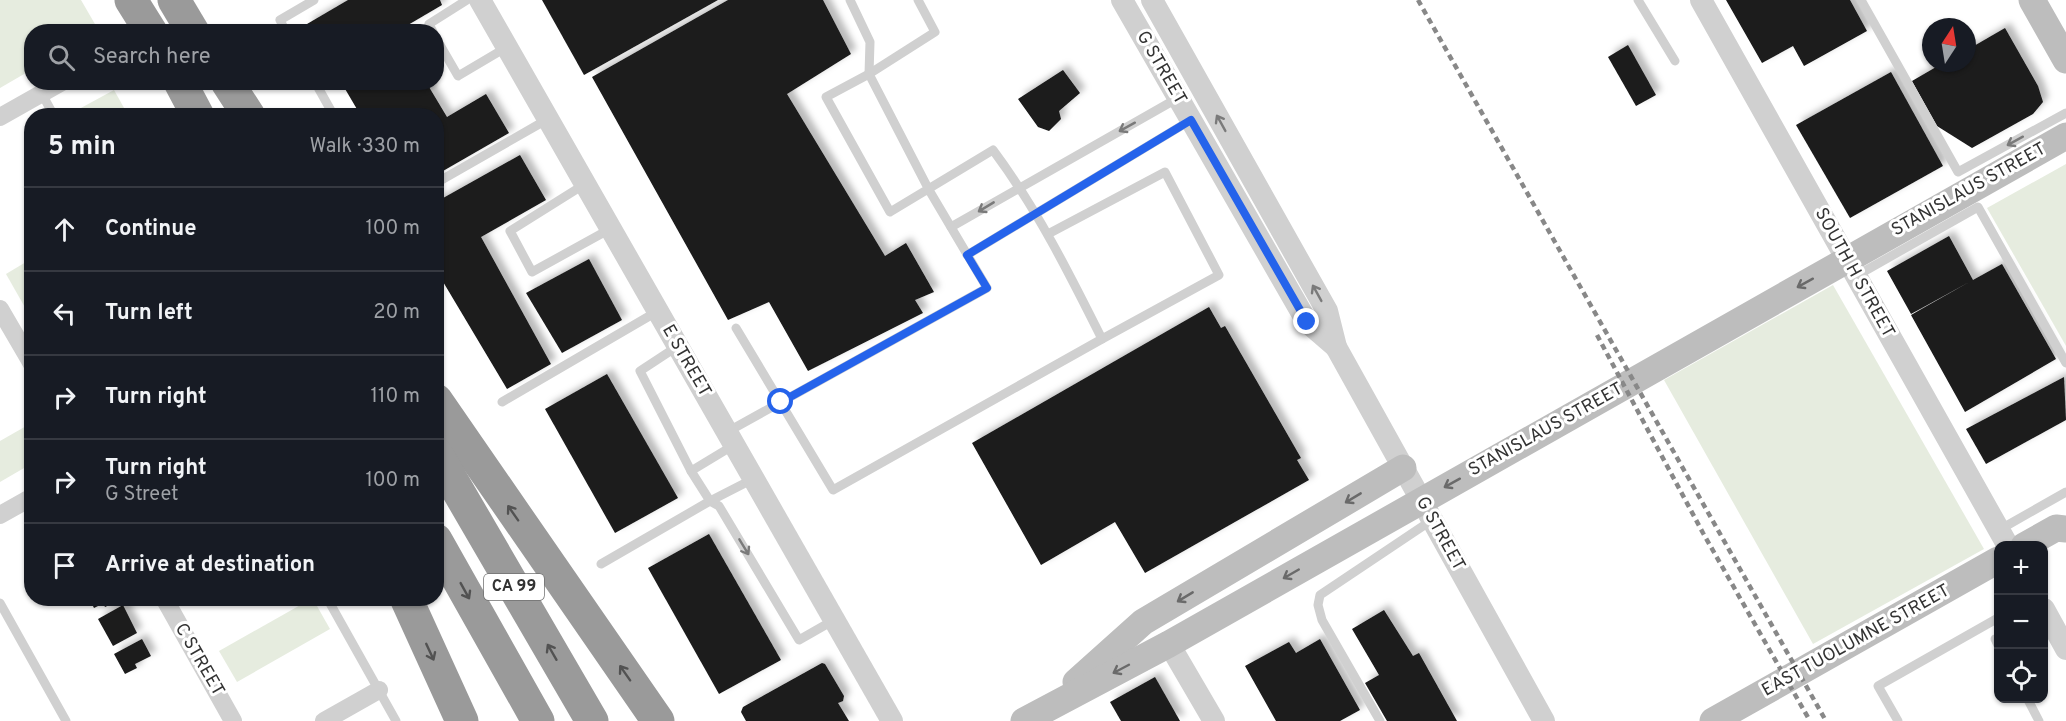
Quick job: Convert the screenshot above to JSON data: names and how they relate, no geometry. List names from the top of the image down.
{
  "streets": {
    "highway": ["CA 99"],
    "main road": ["STANISLAUS STREET", "EAST TUOLUMNE STREET"],
    "street": [
      "G STREET",
      "SOUTH H STREET",
      "E STREET",
      "C STREET"
    ]
  },
  "north": "top",
  "page": {
    "search": "Search here",
    "heading": ["5 min", "Walk · 330 m"],
    "list": [
      ["Continue", "100 m"],
      ["Turn left", "20 m"],
      ["Turn right", "110 m"],
      ["Turn right", "G Street", "100 m"],
      "Arrive at destination"
    ],
    "map_buttons": ["+", "−"]
  }
}
